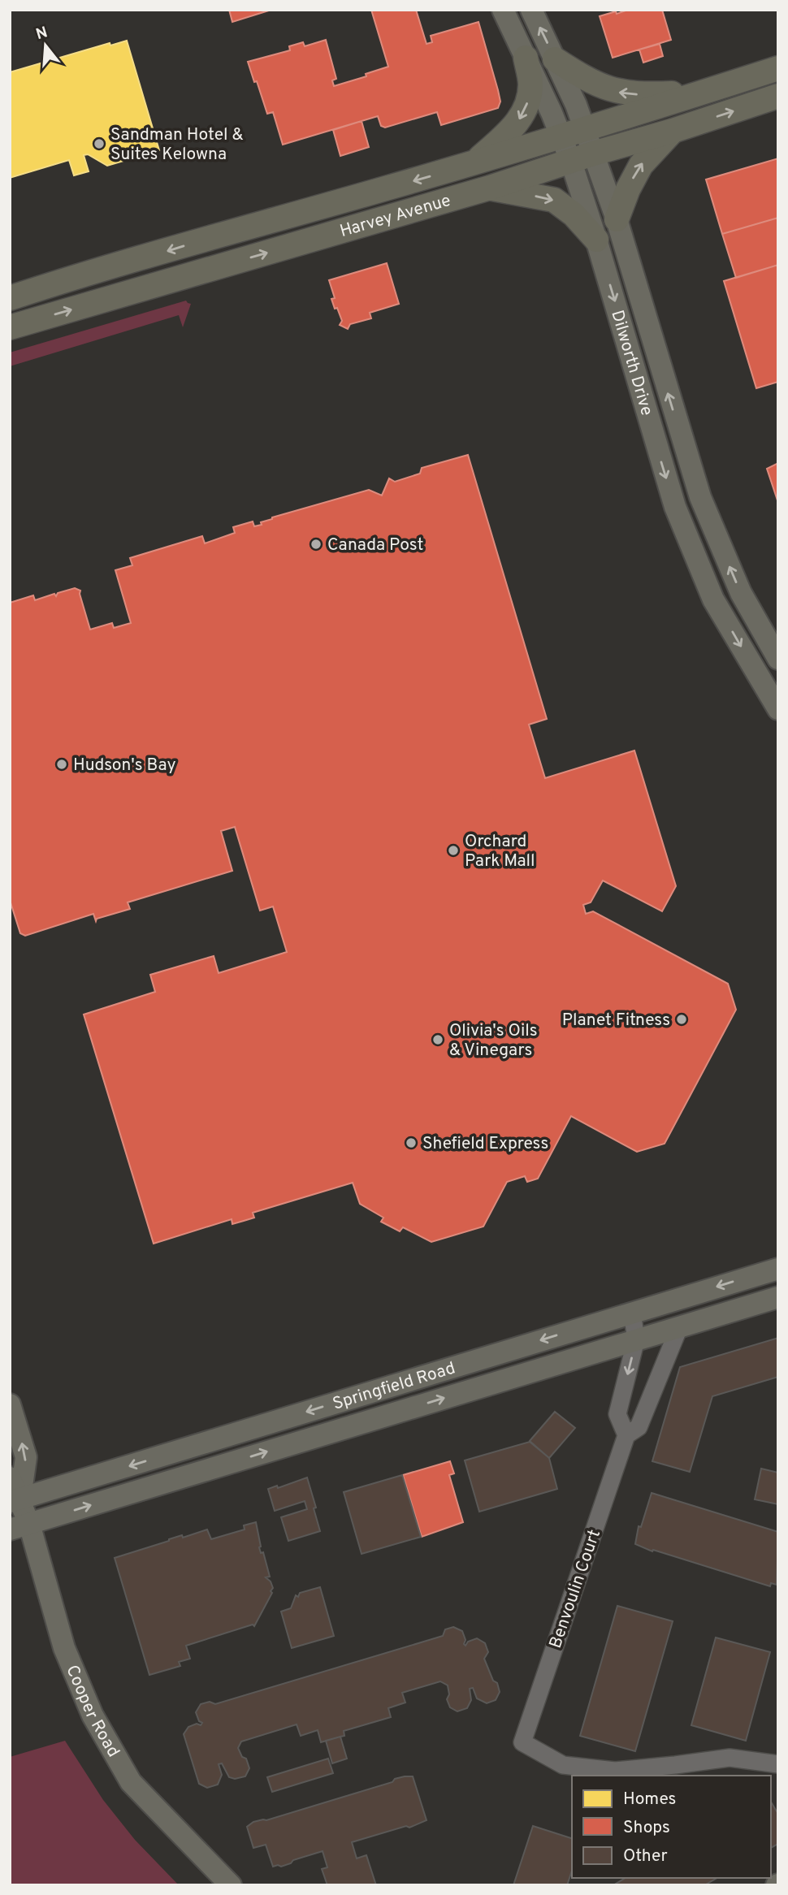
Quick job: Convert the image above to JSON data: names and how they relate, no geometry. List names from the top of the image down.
{
  "streets": {
    "highway": ["Harvey Avenue"],
    "main road": ["Dilworth Drive", "Springfield Road", "Cooper Road"],
    "street": ["Benvoulin Court"]
  },
  "crossings": [
    ["Harvey Avenue", "Dilworth Drive"],
    ["Springfield Road", "Benvoulin Court"],
    ["Springfield Road", "Cooper Road"]
  ],
  "places": [
    "Sandman Hotel & Suites Kelowna",
    "Canada Post",
    "Hudson's Bay",
    "Orchard Park Mall",
    "Planet Fitness",
    "Olivia's Oils & Vinegars",
    "Shefield Express"
  ],
  "legend": ["Homes", "Shops", "Other"],
  "north": "top"
}
